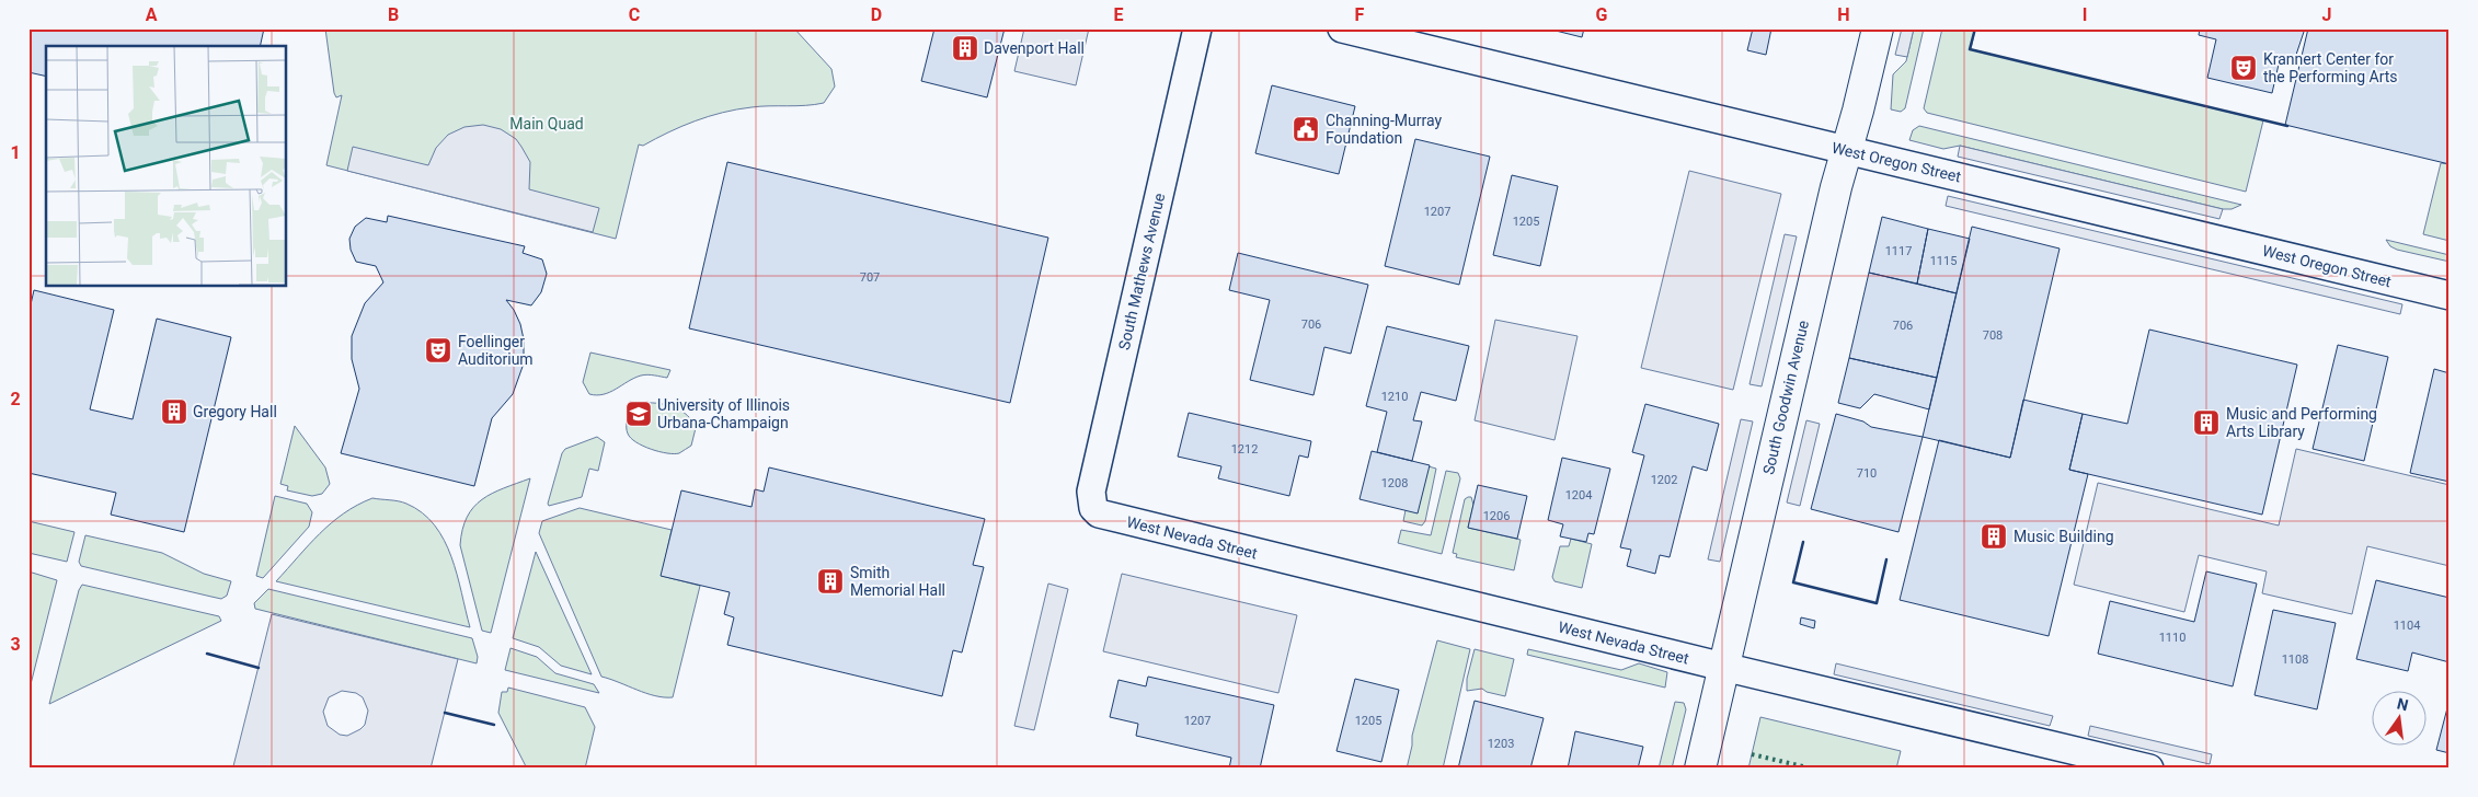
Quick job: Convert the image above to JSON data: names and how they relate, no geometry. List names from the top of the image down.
{
  "streets": {
    "street": [
      "West Oregon Street",
      "South Mathews Avenue",
      "South Goodwin Avenue",
      "West Nevada Street"
    ]
  },
  "crossings": [
    ["West Oregon Street", "South Goodwin Avenue"],
    ["South Mathews Avenue", "West Nevada Street"],
    ["South Goodwin Avenue", "West Nevada Street"]
  ],
  "parks": ["Main Quad"],
  "places": {
    "building": [
      "Davenport Hall",
      "Gregory Hall",
      "Music and Performing Arts Library",
      "Music Building",
      "Smith Memorial Hall"
    ],
    "theatre": ["Krannert Center for the Performing Arts", "Foellinger Auditorium"],
    "public building": ["Channing-Murray Foundation"],
    "school or university": ["University of Illinois Urbana-Champaign"]
  },
  "house_numbers": [
    "1207",
    "1205",
    "1117",
    "1115",
    "707",
    "706",
    "706",
    "708",
    "1210",
    "1212",
    "710",
    "1202",
    "1208",
    "1204",
    "1206",
    "1104",
    "1110",
    "1108",
    "1207",
    "1205",
    "1203"
  ],
  "north": "top",
  "grid": {
    "columns": [
      "A",
      "B",
      "C",
      "D",
      "E",
      "F",
      "G",
      "H",
      "I",
      "J"
    ],
    "rows": ["1", "2", "3"]
  }
}
